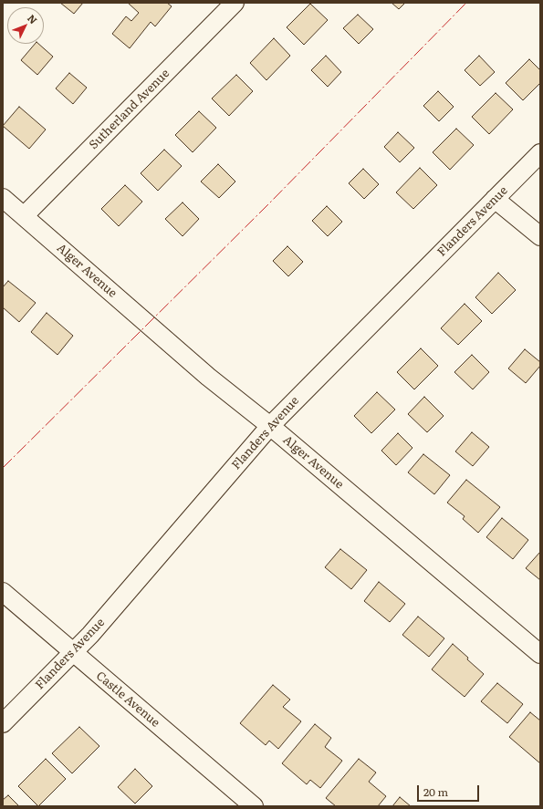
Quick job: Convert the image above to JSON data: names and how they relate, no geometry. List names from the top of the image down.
{
  "streets": {
    "street": [
      "Sutherland Avenue",
      "Flanders Avenue",
      "Alger Avenue",
      "Castle Avenue"
    ]
  },
  "crossings": [
    ["Sutherland Avenue", "Alger Avenue"],
    ["Flanders Avenue", "Alger Avenue"],
    ["Flanders Avenue", "Castle Avenue"]
  ],
  "scale_bar": "20 m",
  "north": "top right"
}
